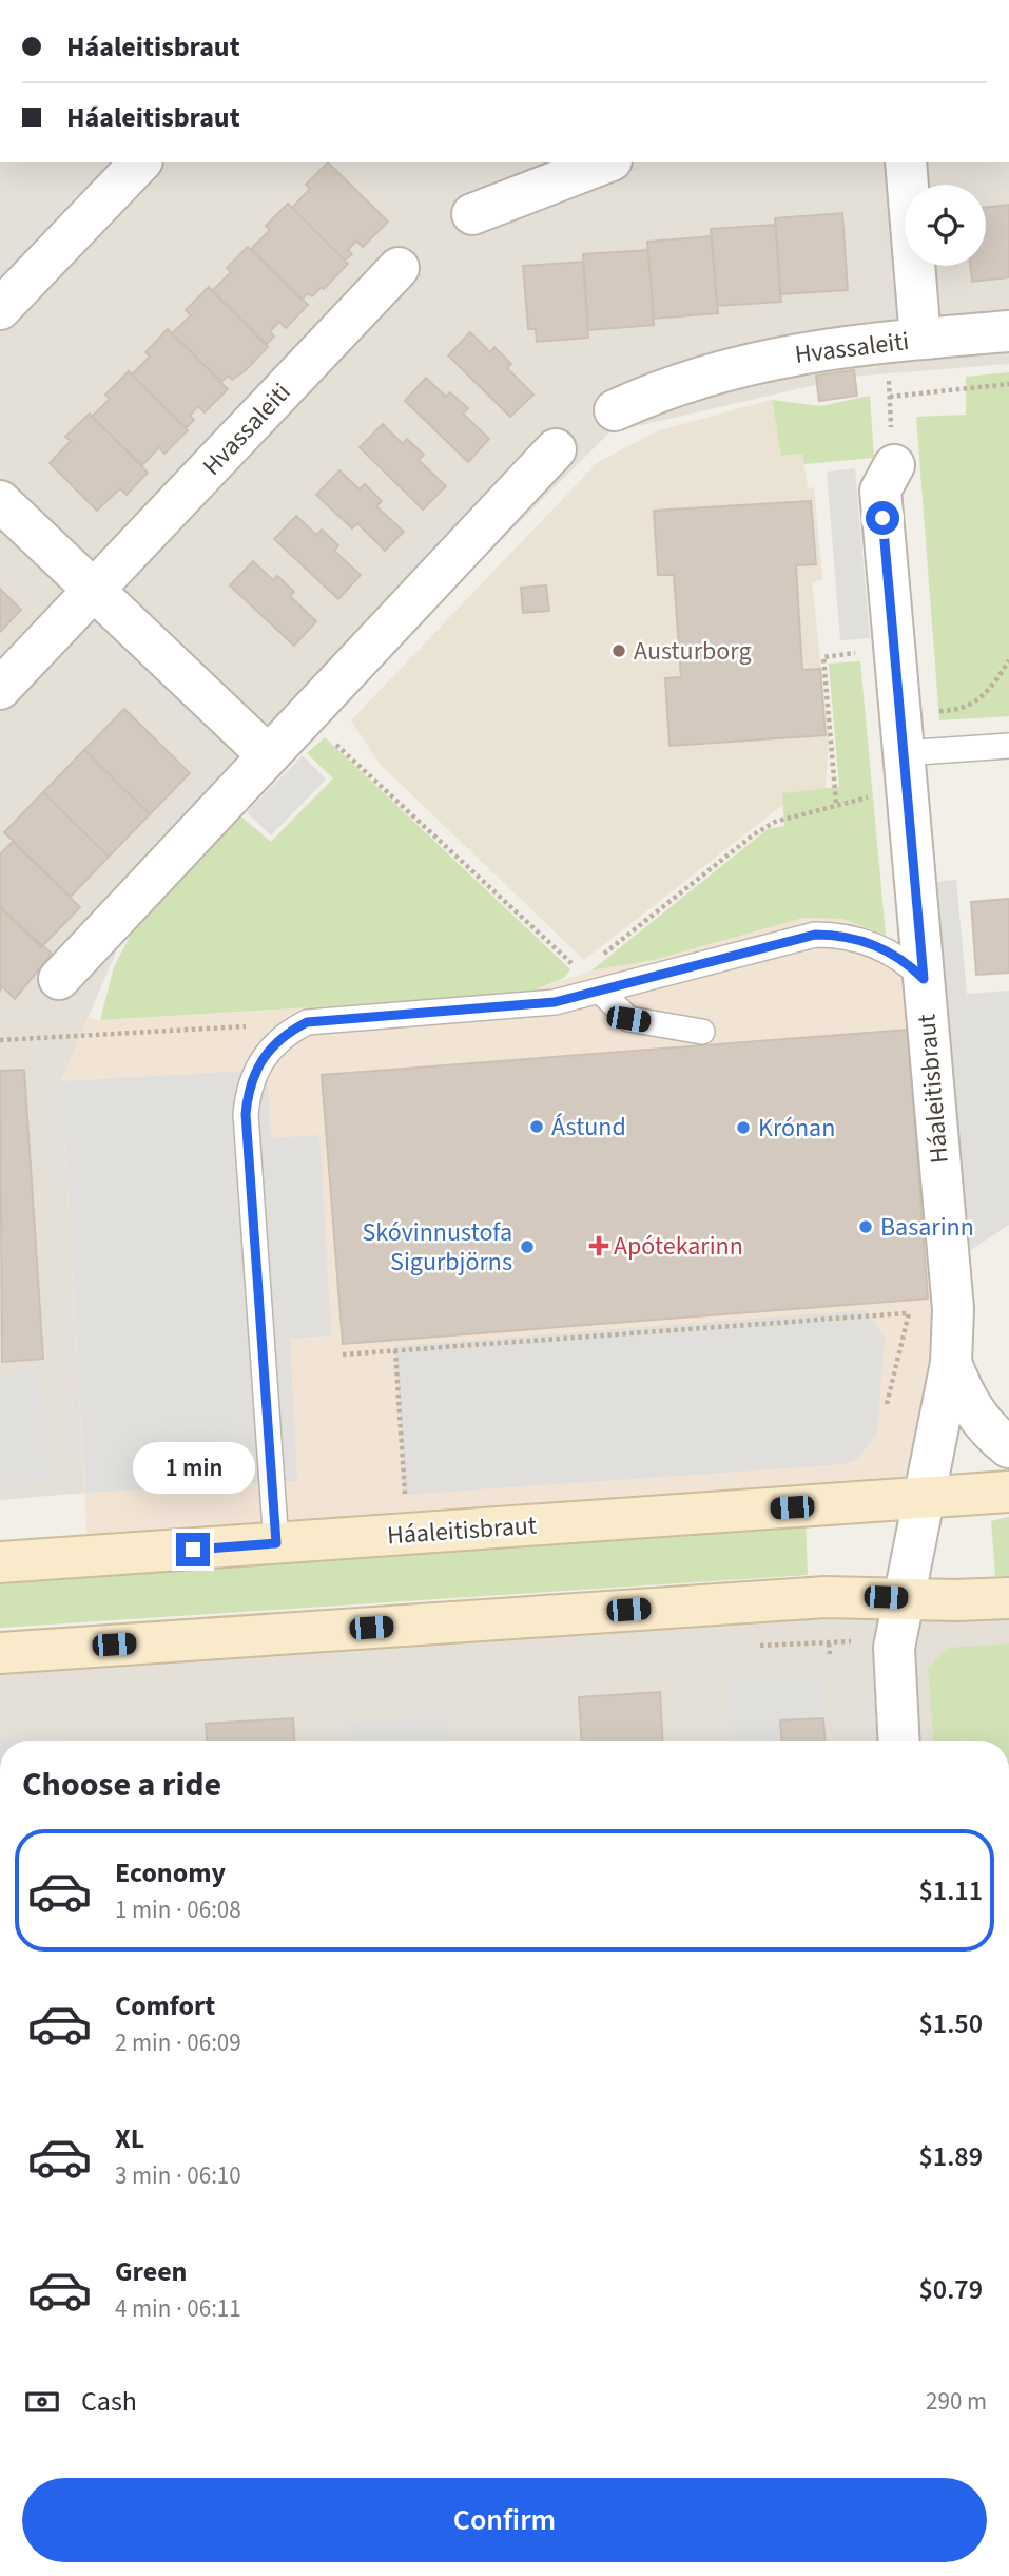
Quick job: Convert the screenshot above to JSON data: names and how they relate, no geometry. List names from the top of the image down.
{
  "streets": {
    "main road": ["Háaleitisbraut"],
    "street": ["Hvassaleiti"]
  },
  "places": {
    "other": [
      "Austurborg",
      "Ástund",
      "Krónan",
      "Basarinn",
      "Skóvinnustofa Sigurbjörns"
    ],
    "health": ["Apótekarinn"]
  },
  "page": {
    "banner": ["Háaleitisbraut", "Háaleitisbraut"],
    "bubble": "1 min",
    "heading": "Choose a ride",
    "list": [
      {
        "name": "Economy",
        "note": "1 min · 06:08",
        "value": "$1.11"
      },
      {
        "name": "Comfort",
        "note": "2 min · 06:09",
        "value": "$1.50"
      },
      {
        "name": "XL",
        "note": "3 min · 06:10",
        "value": "$1.89"
      },
      {
        "name": "Green",
        "note": "4 min · 06:11",
        "value": "$0.79"
      }
    ],
    "pay": ["Cash", "290 m"],
    "buttons": "Confirm"
  }
}
